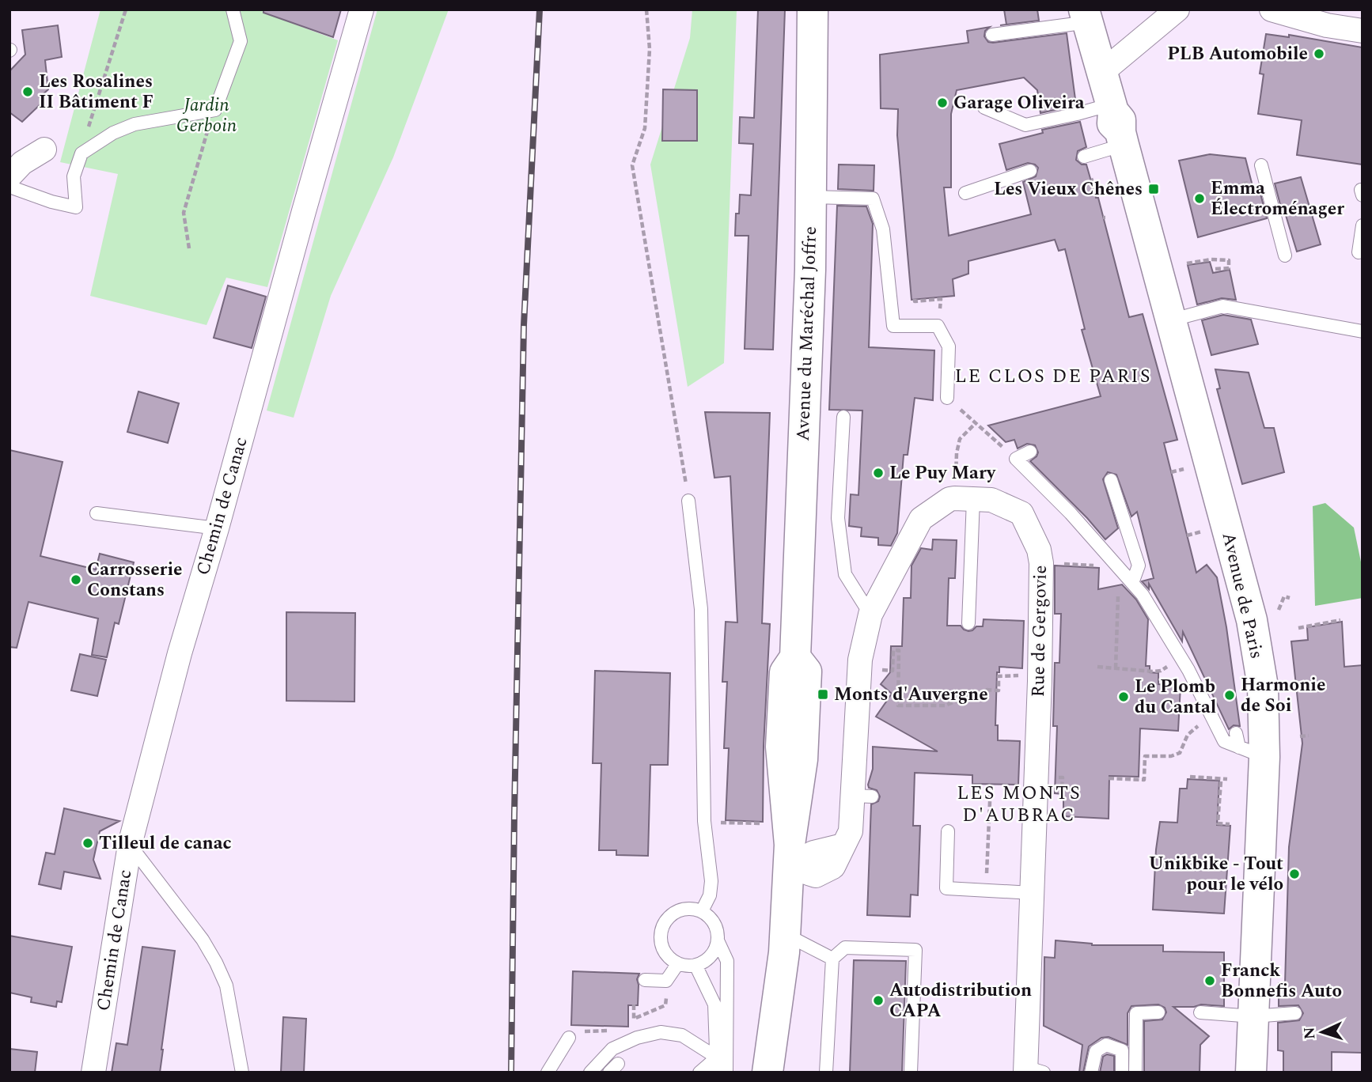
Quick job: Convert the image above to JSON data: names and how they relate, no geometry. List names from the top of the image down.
{
  "streets": {
    "main road": ["Avenue du Maréchal Joffre", "Avenue de Paris"],
    "street": ["Chemin de Canac", "Rue de Gergovie"]
  },
  "districts": ["LE CLOS DE PARIS", "LES MONTS D'AUBRAC"],
  "parks": ["Jardin Gerboin"],
  "places": {
    "other": [
      "PLB Automobile",
      "Les Rosalines II Bâtiment F",
      "Garage Oliveira",
      "Emma Électroménager",
      "Le Puy Mary",
      "Carrosserie Constans",
      "Harmonie de Soi",
      "Le Plomb du Cantal",
      "Tilleul de canac",
      "Unikbike - Tout pour le vélo",
      "Franck Bonnefis Auto",
      "Autodistribution CAPA"
    ],
    "transit": ["Les Vieux Chênes", "Monts d'Auvergne"]
  },
  "north": "left"
}
